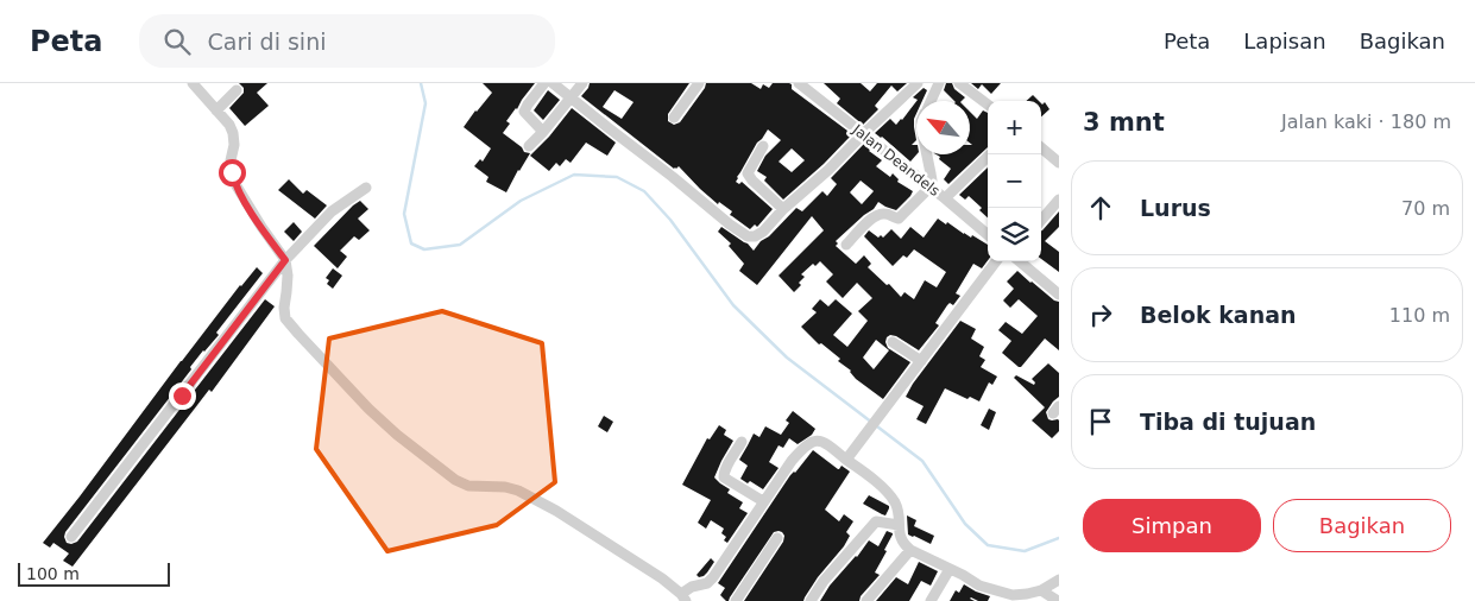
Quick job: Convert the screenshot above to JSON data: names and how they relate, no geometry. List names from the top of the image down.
{
  "streets": {
    "street": ["Jalan Deandels"]
  },
  "scale_bar": "100 m",
  "north": "top left",
  "page": {
    "header": "Peta",
    "search": "Cari di sini",
    "nav": ["Peta", "Lapisan", "Bagikan"],
    "heading": ["3 mnt", "Jalan kaki · 180 m"],
    "map_buttons": ["+", "−"],
    "list": [
      ["Lurus", "70 m"],
      ["Belok kanan", "110 m"],
      "Tiba di tujuan"
    ],
    "buttons": ["Simpan", "Bagikan"],
    "scale": "100 m"
  }
}
